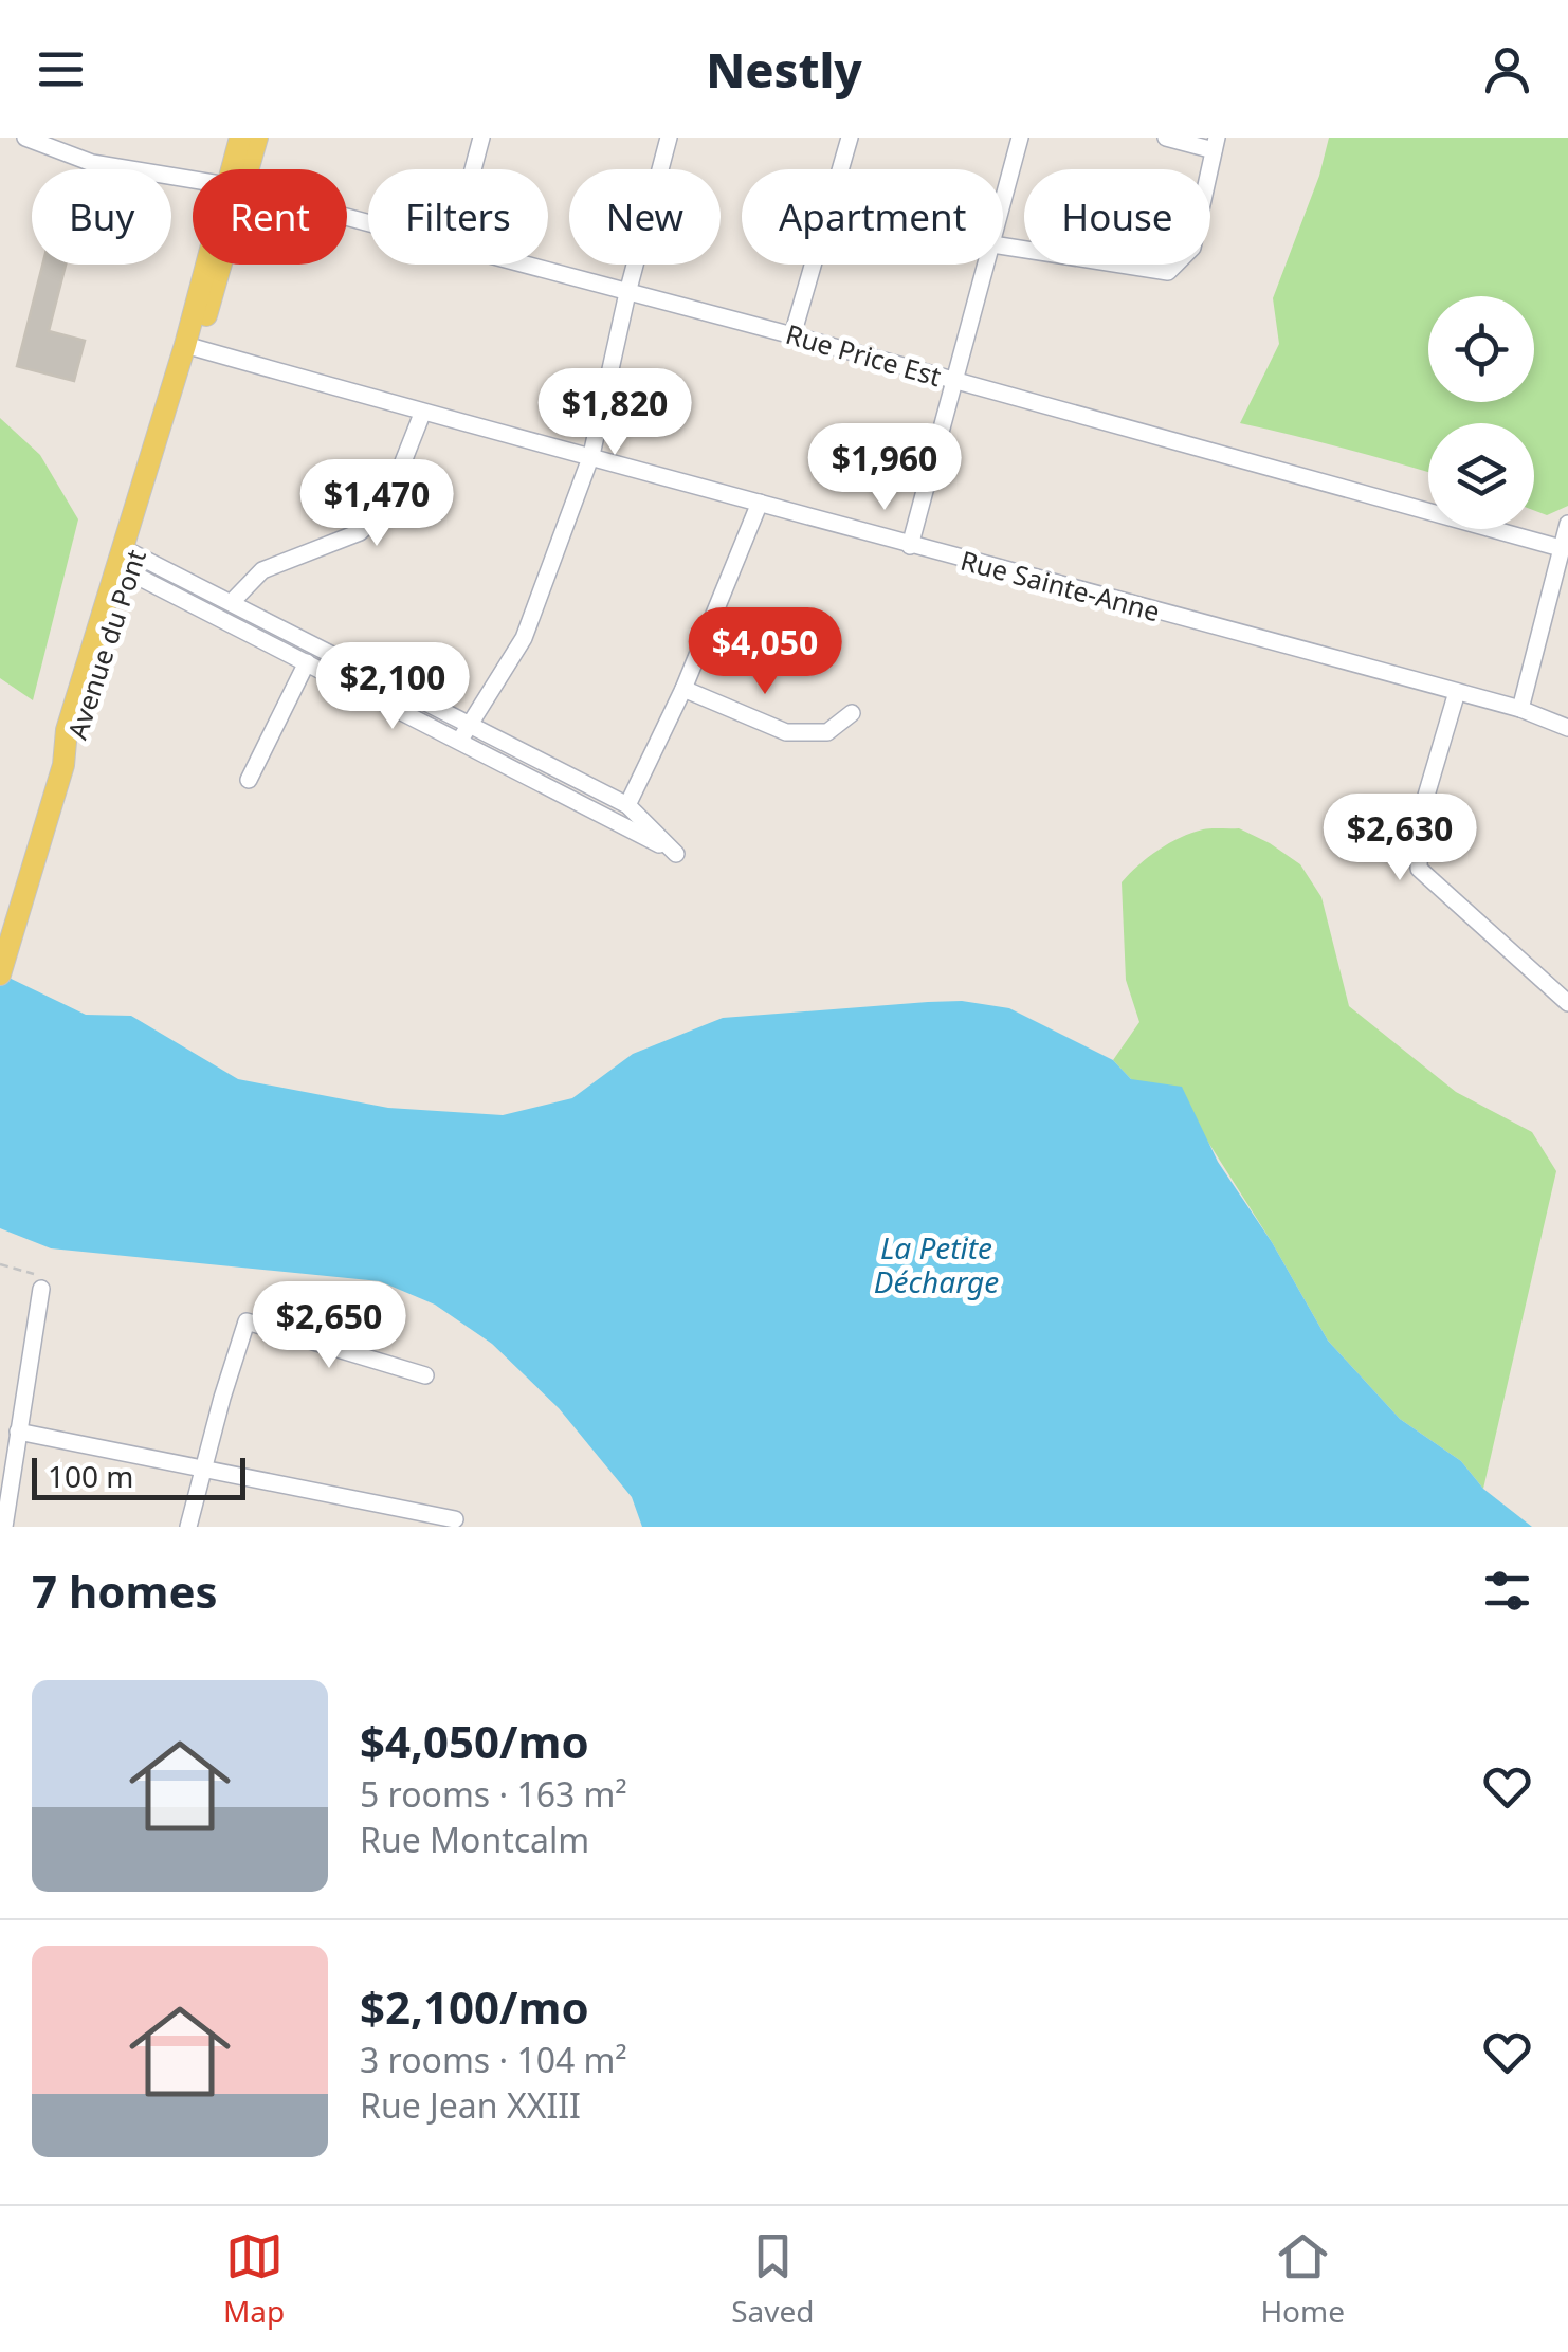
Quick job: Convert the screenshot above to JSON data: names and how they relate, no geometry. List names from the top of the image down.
{
  "streets": {
    "main road": ["Avenue du Pont"],
    "street": ["Rue Price Est", "Rue Sainte-Anne"]
  },
  "crossings": [
    ["Rue Sainte-Anne", "Avenue du Pont"]
  ],
  "water": ["La Petite Décharge"],
  "scale_bar": "100 m",
  "page": {
    "header": "Nestly",
    "chip": [
      "Buy",
      "Rent",
      "Filters",
      "New",
      "Apartment",
      "House"
    ],
    "price": [
      "$1,820",
      "$1,960",
      "$1,470",
      "$4,050",
      "$2,100",
      "$2,630",
      "$2,650"
    ],
    "scale": "100 m",
    "heading": "7 homes",
    "list": [
      {
        "name": "$4,050/mo",
        "note": "5 rooms · 163 m² · Rue Montcalm"
      },
      {
        "name": "$2,100/mo",
        "note": "3 rooms · 104 m² · Rue Jean XXIII"
      }
    ],
    "tabs": ["Map", "Saved", "Home"]
  }
}
